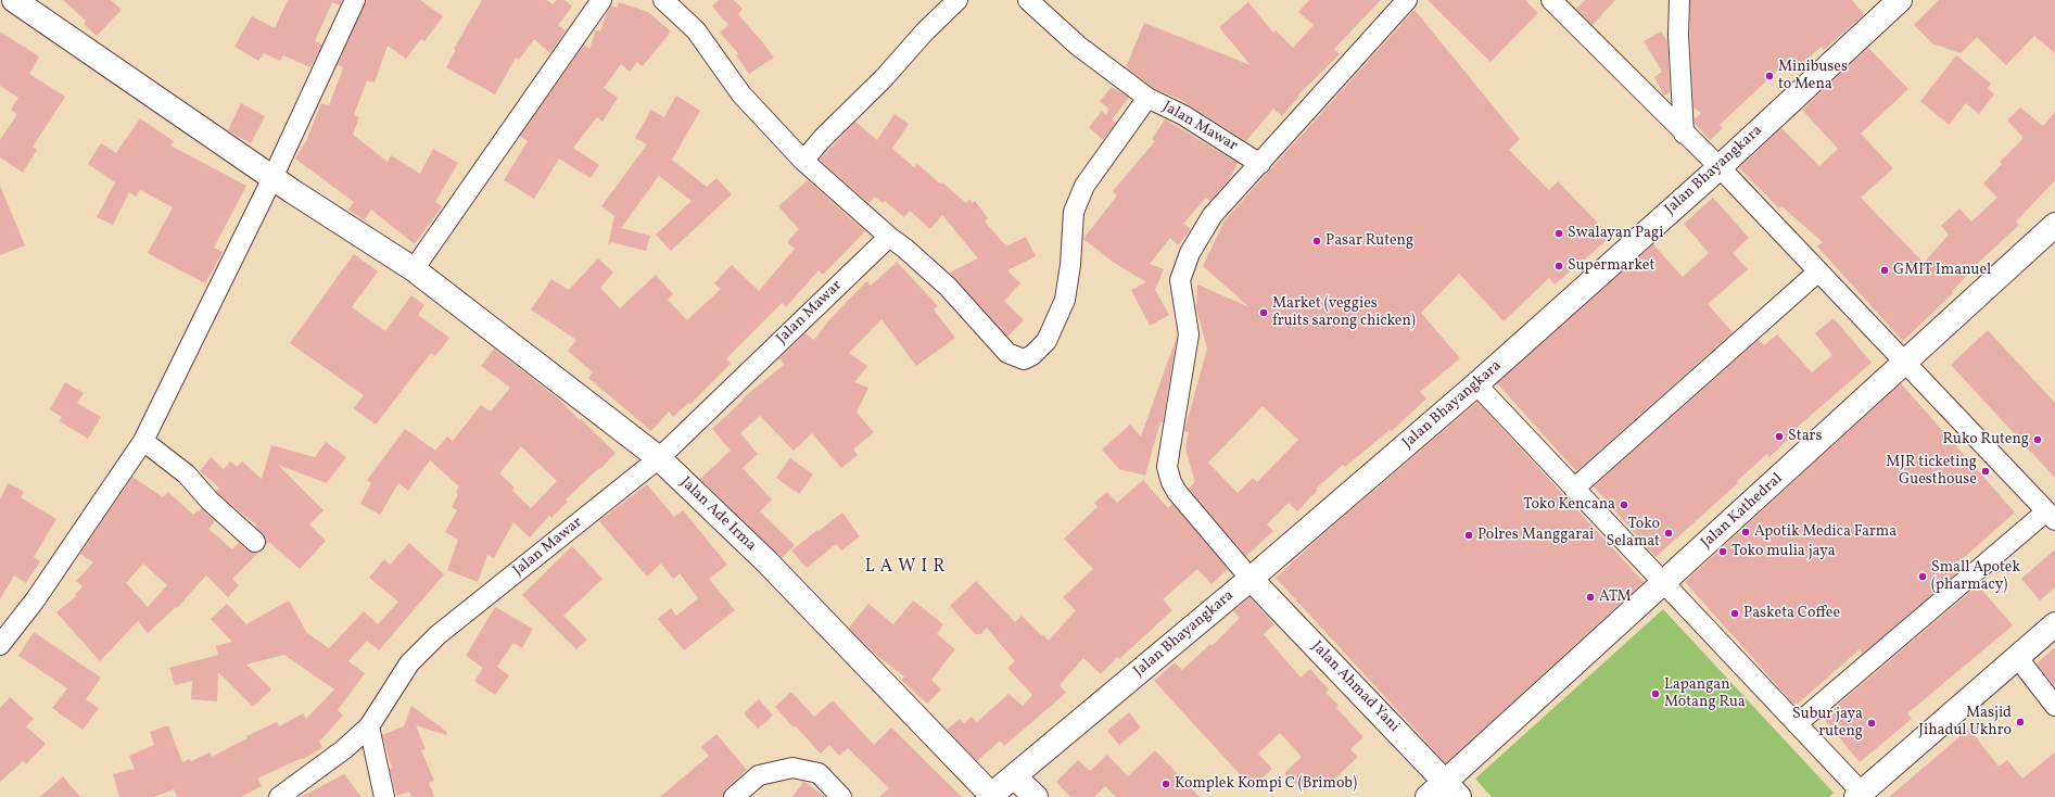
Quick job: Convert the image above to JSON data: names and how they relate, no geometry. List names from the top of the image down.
{
  "streets": {
    "main road": [
      "Jalan Bhayangkara",
      "Jalan Kathedral",
      "Jalan Ade Irma",
      "Jalan Ahmad Yani"
    ],
    "street": ["Jalan Mawar"]
  },
  "crossings": [
    ["Jalan Mawar", "Jalan Ade Irma"],
    ["Jalan Bhayangkara", "Jalan Ade Irma"],
    ["Jalan Bhayangkara", "Jalan Ahmad Yani"],
    ["Jalan Kathedral", "Jalan Ahmad Yani"]
  ],
  "districts": ["L A W I R"],
  "places": [
    "Minibuses to Mena",
    "Swalayan Pagi",
    "Pasar Ruteng",
    "Supermarket",
    "GMIT Imanuel",
    "Market (veggies fruits sarong chicken)",
    "Stars",
    "Ruko Ruteng",
    "MJR ticketing Guesthouse",
    "Toko Kencana",
    "Apotik Medica Farma",
    "Toko Selamat",
    "Polres Manggarai",
    "Toko mulia jaya",
    "Small Apotek (pharmacy)",
    "ATM",
    "Pasketa Coffee",
    "Lapangan Motang Rua",
    "Masjid Jihadul Ukhro",
    "Subur jaya ruteng",
    "Komplek Kompi C (Brimob)"
  ]
}
